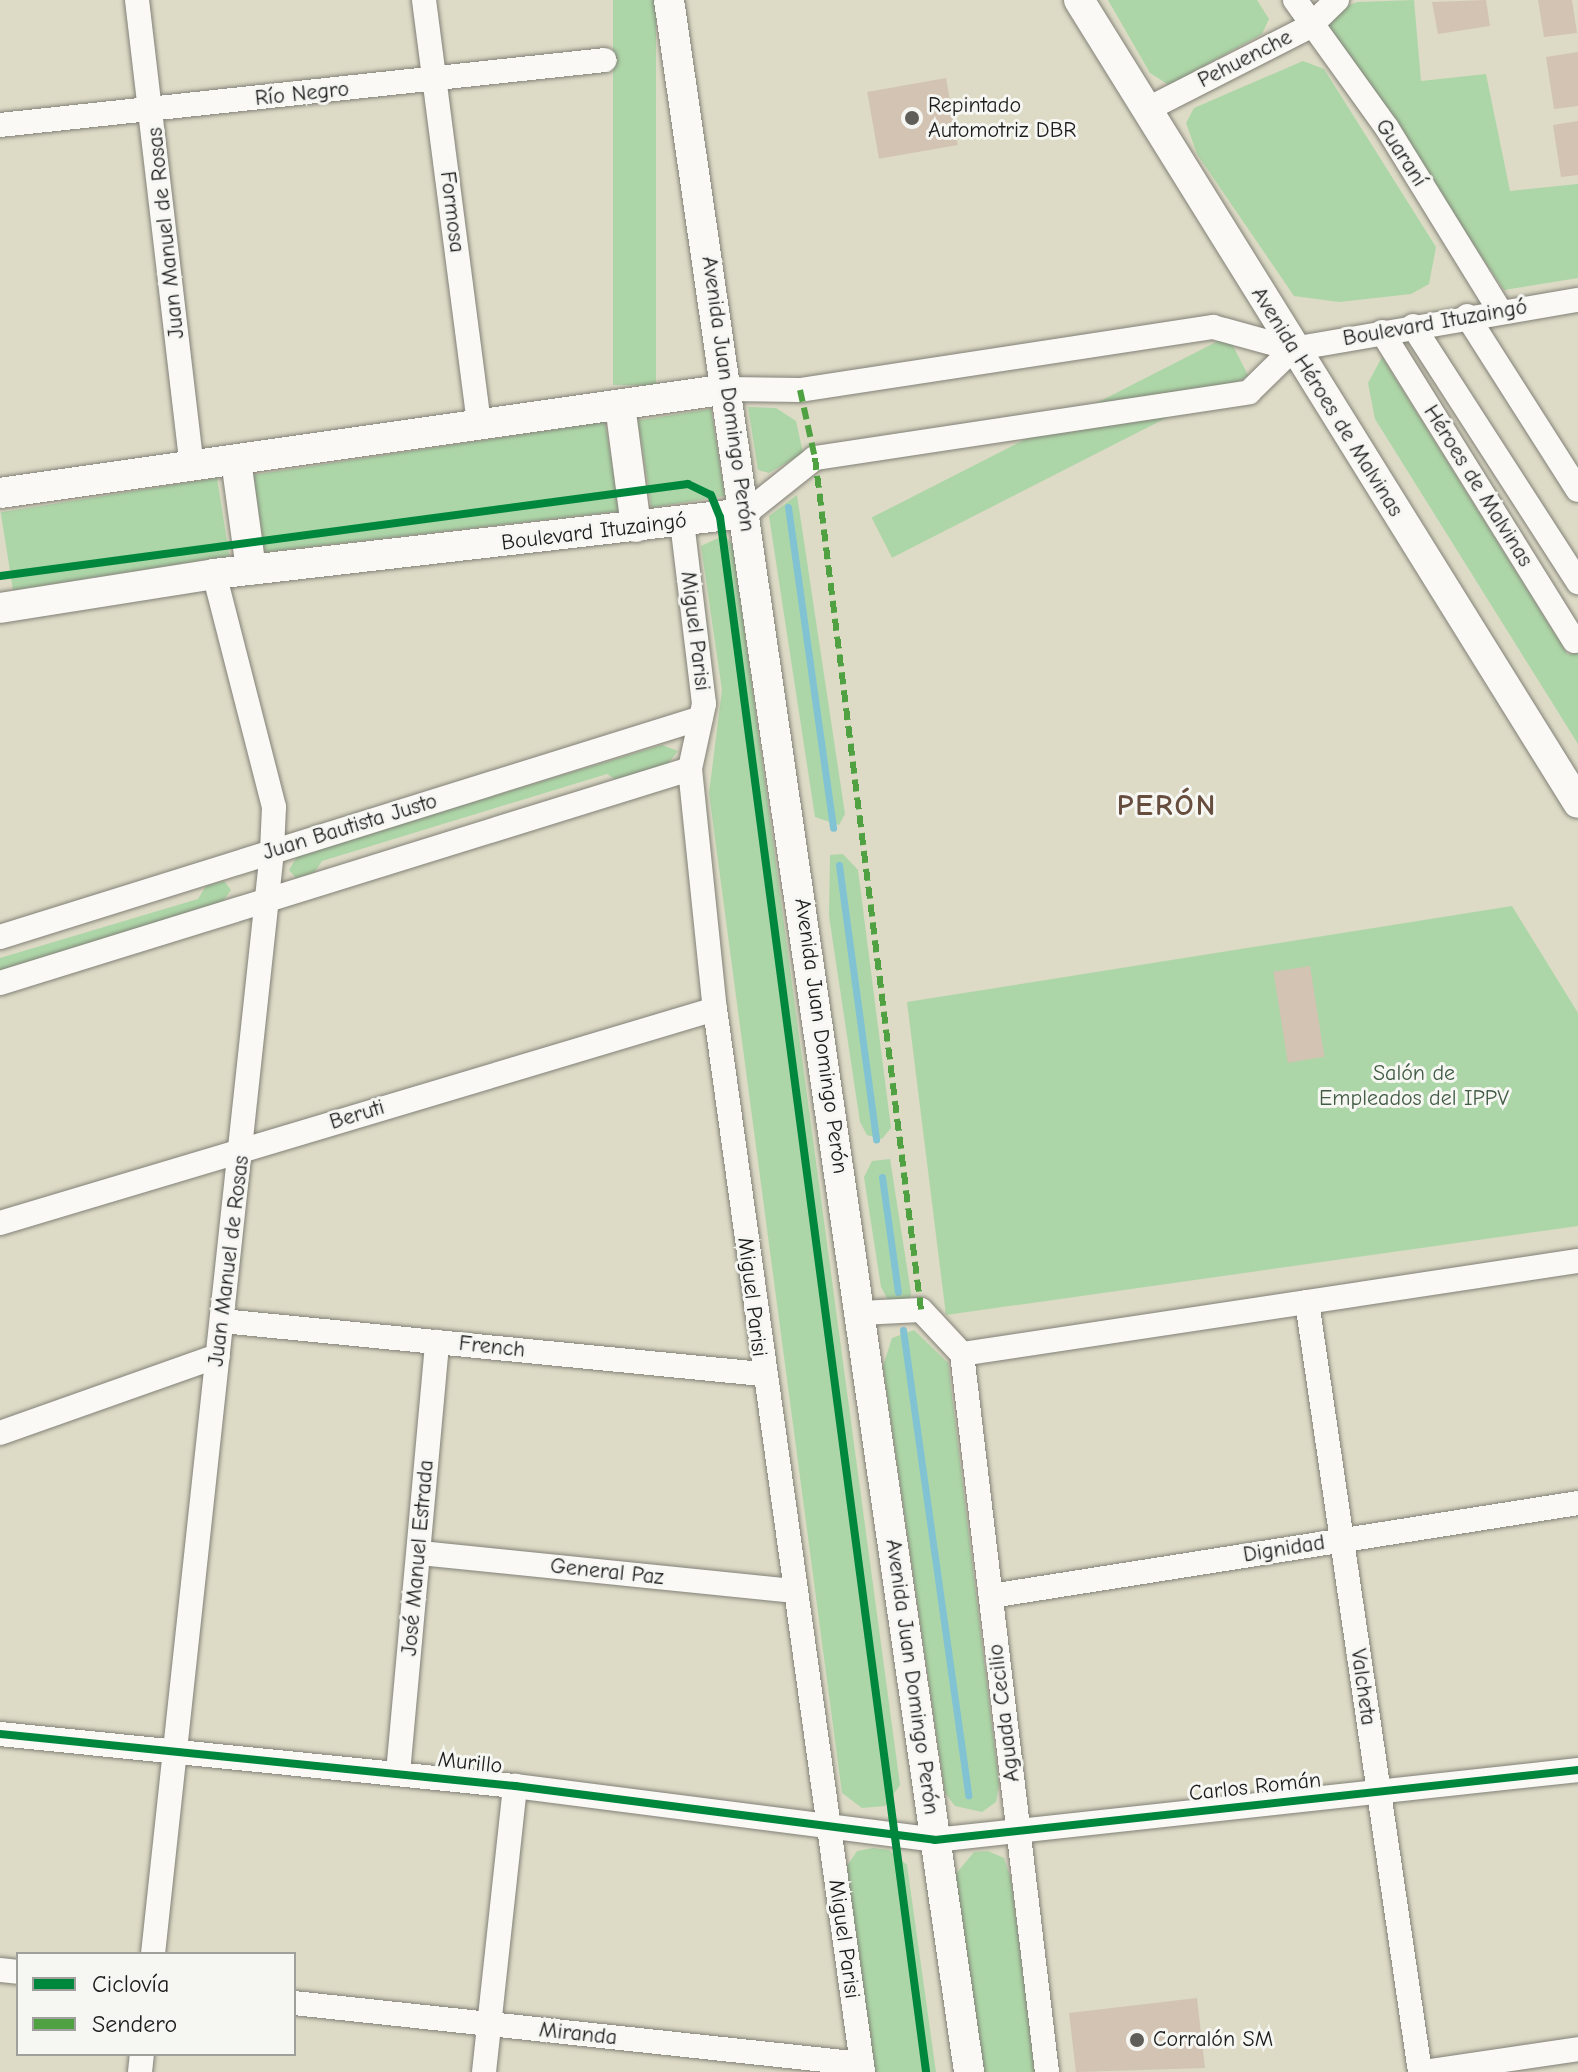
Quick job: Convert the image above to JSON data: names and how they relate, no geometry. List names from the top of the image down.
{
  "streets": {
    "main road": ["Boulevard Ituzaingó", "Avenida Juan Domingo Perón", "Avenida Héroes de Malvinas"],
    "street": [
      "Pehuenche",
      "Río Negro",
      "Guaraní",
      "Formosa",
      "Juan Manuel de Rosas",
      "Héroes de Malvinas",
      "Miguel Parisi",
      "Juan Bautista Justo",
      "Beruti",
      "French",
      "Dignidad",
      "José Manuel Estrada",
      "General Paz",
      "Valcheta",
      "Aguada Cecilio",
      "Murillo",
      "Carlos Román",
      "Miranda"
    ]
  },
  "crossings": [
    ["Pehuenche", "Guaraní"],
    ["Pehuenche", "Avenida Héroes de Malvinas"],
    ["Río Negro", "Formosa"],
    ["Río Negro", "Juan Manuel de Rosas"],
    ["Guaraní", "Boulevard Ituzaingó"],
    ["Formosa", "Boulevard Ituzaingó"],
    ["Juan Manuel de Rosas", "Boulevard Ituzaingó"],
    ["Juan Manuel de Rosas", "Juan Bautista Justo"],
    ["Juan Manuel de Rosas", "Beruti"],
    ["Juan Manuel de Rosas", "French"],
    ["Juan Manuel de Rosas", "Murillo"],
    ["Boulevard Ituzaingó", "Avenida Juan Domingo Perón"],
    ["Boulevard Ituzaingó", "Avenida Héroes de Malvinas"],
    ["Boulevard Ituzaingó", "Héroes de Malvinas"],
    ["Boulevard Ituzaingó", "Miguel Parisi"],
    ["Avenida Juan Domingo Perón", "Murillo"],
    ["Avenida Juan Domingo Perón", "Carlos Román"],
    ["Miguel Parisi", "Juan Bautista Justo"],
    ["Miguel Parisi", "Beruti"],
    ["Miguel Parisi", "French"],
    ["Miguel Parisi", "General Paz"],
    ["Miguel Parisi", "Murillo"],
    ["Miguel Parisi", "Miranda"],
    ["French", "José Manuel Estrada"],
    ["Dignidad", "Valcheta"],
    ["Dignidad", "Aguada Cecilio"],
    ["José Manuel Estrada", "General Paz"],
    ["José Manuel Estrada", "Murillo"],
    ["Valcheta", "Carlos Román"],
    ["Aguada Cecilio", "Carlos Román"],
    ["Murillo", "Carlos Román"]
  ],
  "districts": ["PERÓN"],
  "parks": ["Salón de Empleados del IPPV"],
  "places": ["Repintado Automotriz DBR", "Corralón SM"],
  "legend": ["Ciclovía", "Sendero"]
}
